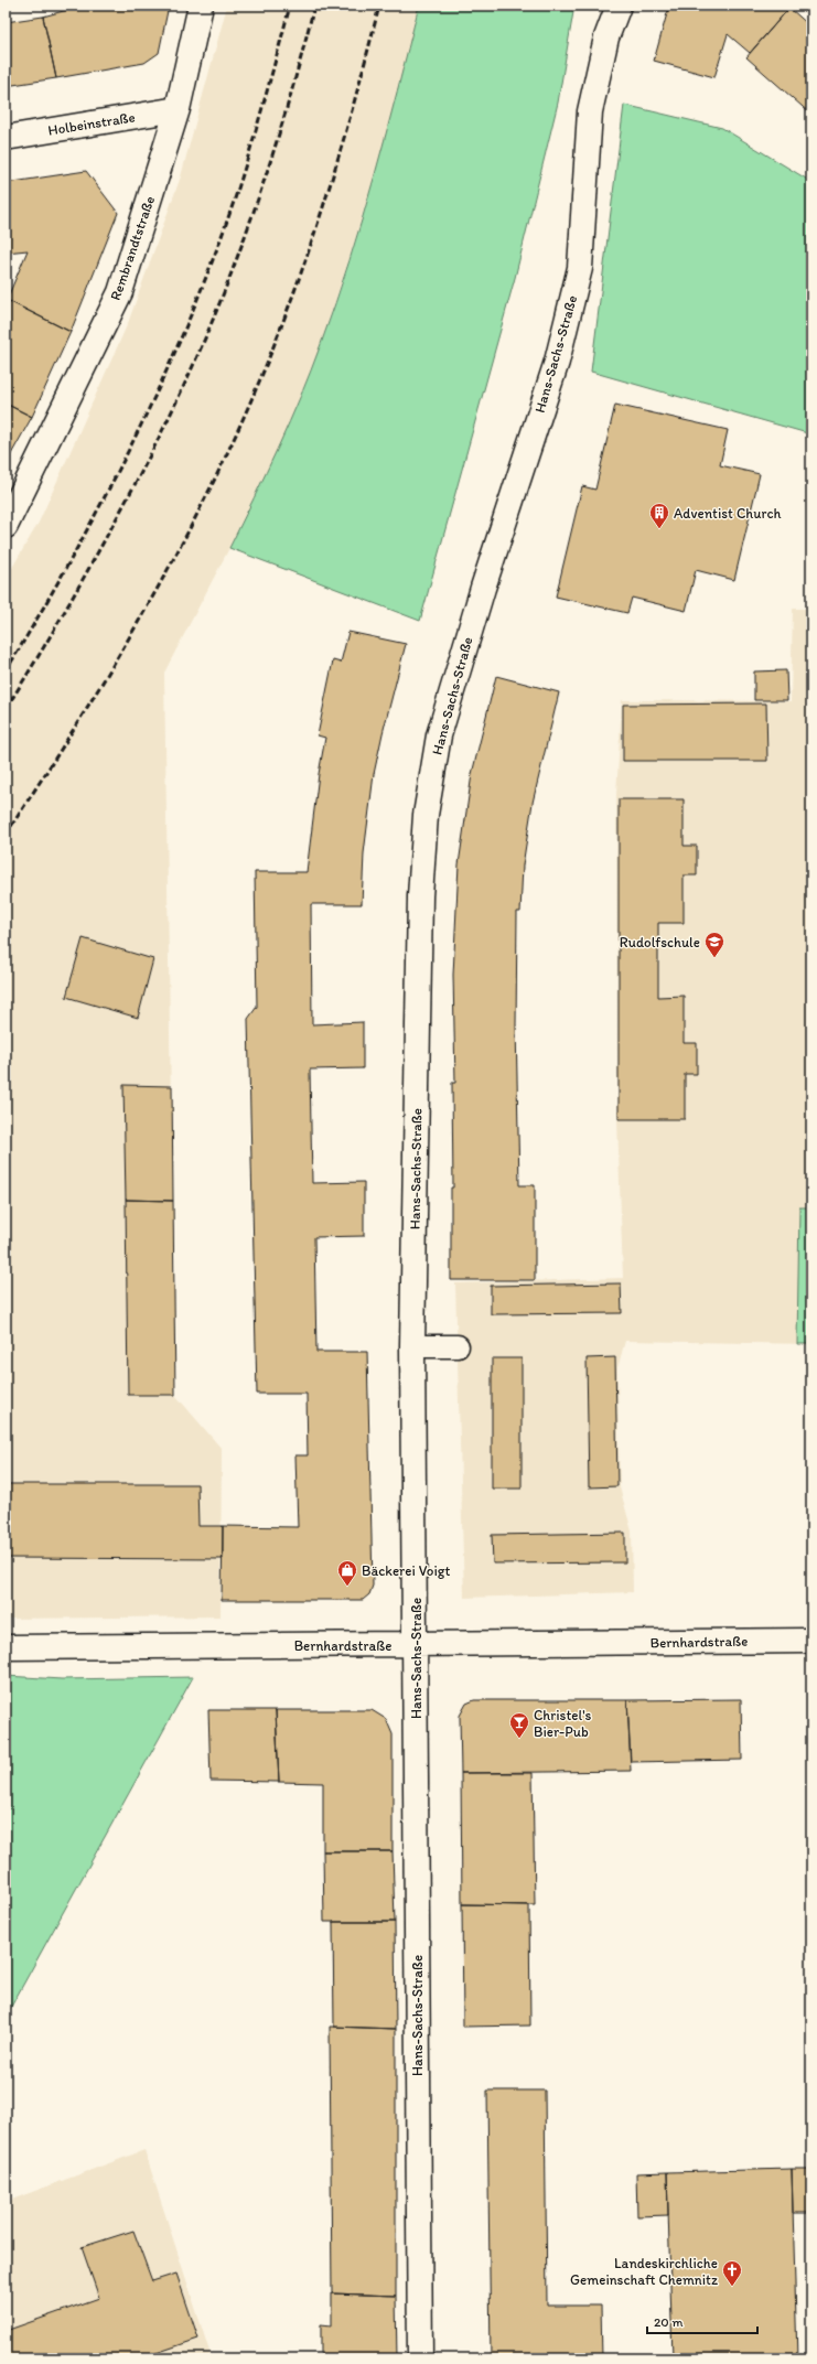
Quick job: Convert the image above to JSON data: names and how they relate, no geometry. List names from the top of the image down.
{
  "streets": {
    "street": [
      "Holbeinstraße",
      "Rembrandtstraße",
      "Hans-Sachs-Straße",
      "Bernhardstraße"
    ]
  },
  "crossings": [
    ["Holbeinstraße", "Rembrandtstraße"],
    ["Hans-Sachs-Straße", "Bernhardstraße"]
  ],
  "places": {
    "building": ["Adventist Church"],
    "school or university": ["Rudolfschule"],
    "shop": ["Bäckerei Voigt"],
    "bar": ["Christel's Bier-Pub"],
    "church": ["Landeskirchliche Gemeinschaft Chemnitz"]
  },
  "scale_bar": "20 m"
}
